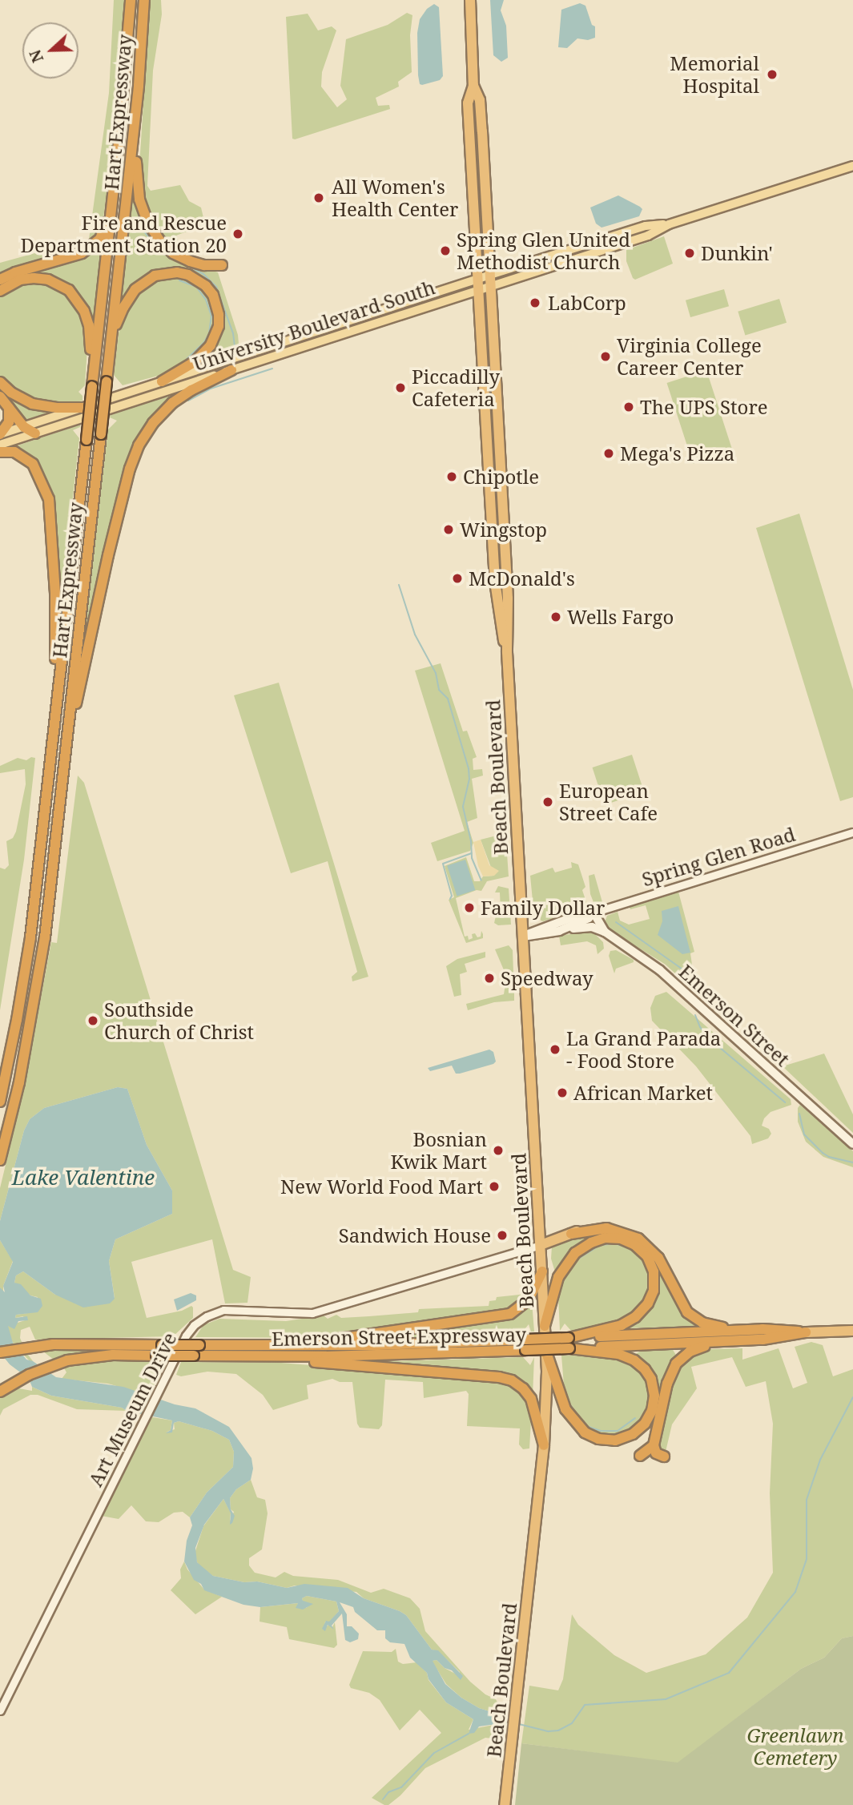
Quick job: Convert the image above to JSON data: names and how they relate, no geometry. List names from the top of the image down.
{
  "streets": {
    "highway": ["Hart Expressway", "Beach Boulevard", "Emerson Street Expressway"],
    "main road": ["University Boulevard South", "Spring Glen Road", "Emerson Street"],
    "street": ["Art Museum Drive"]
  },
  "crossings": [
    ["University Boulevard South", "Beach Boulevard"],
    ["Beach Boulevard", "Spring Glen Road"],
    ["Beach Boulevard", "Art Museum Drive"],
    ["Spring Glen Road", "Emerson Street"]
  ],
  "water": ["Lake Valentine"],
  "parks": ["Greenlawn Cemetery"],
  "places": [
    "Memorial Hospital",
    "All Women's Health Center",
    "Fire and Rescue Department Station 20",
    "Spring Glen United Methodist Church",
    "Dunkin'",
    "LabCorp",
    "Virginia College Career Center",
    "Piccadilly Cafeteria",
    "The UPS Store",
    "Mega's Pizza",
    "Chipotle",
    "Wingstop",
    "McDonald's",
    "Wells Fargo",
    "European Street Cafe",
    "Family Dollar",
    "Speedway",
    "Southside Church of Christ",
    "La Grand Parada - Food Store",
    "African Market",
    "Bosnian Kwik Mart",
    "New World Food Mart",
    "Sandwich House"
  ],
  "north": "left"
}
